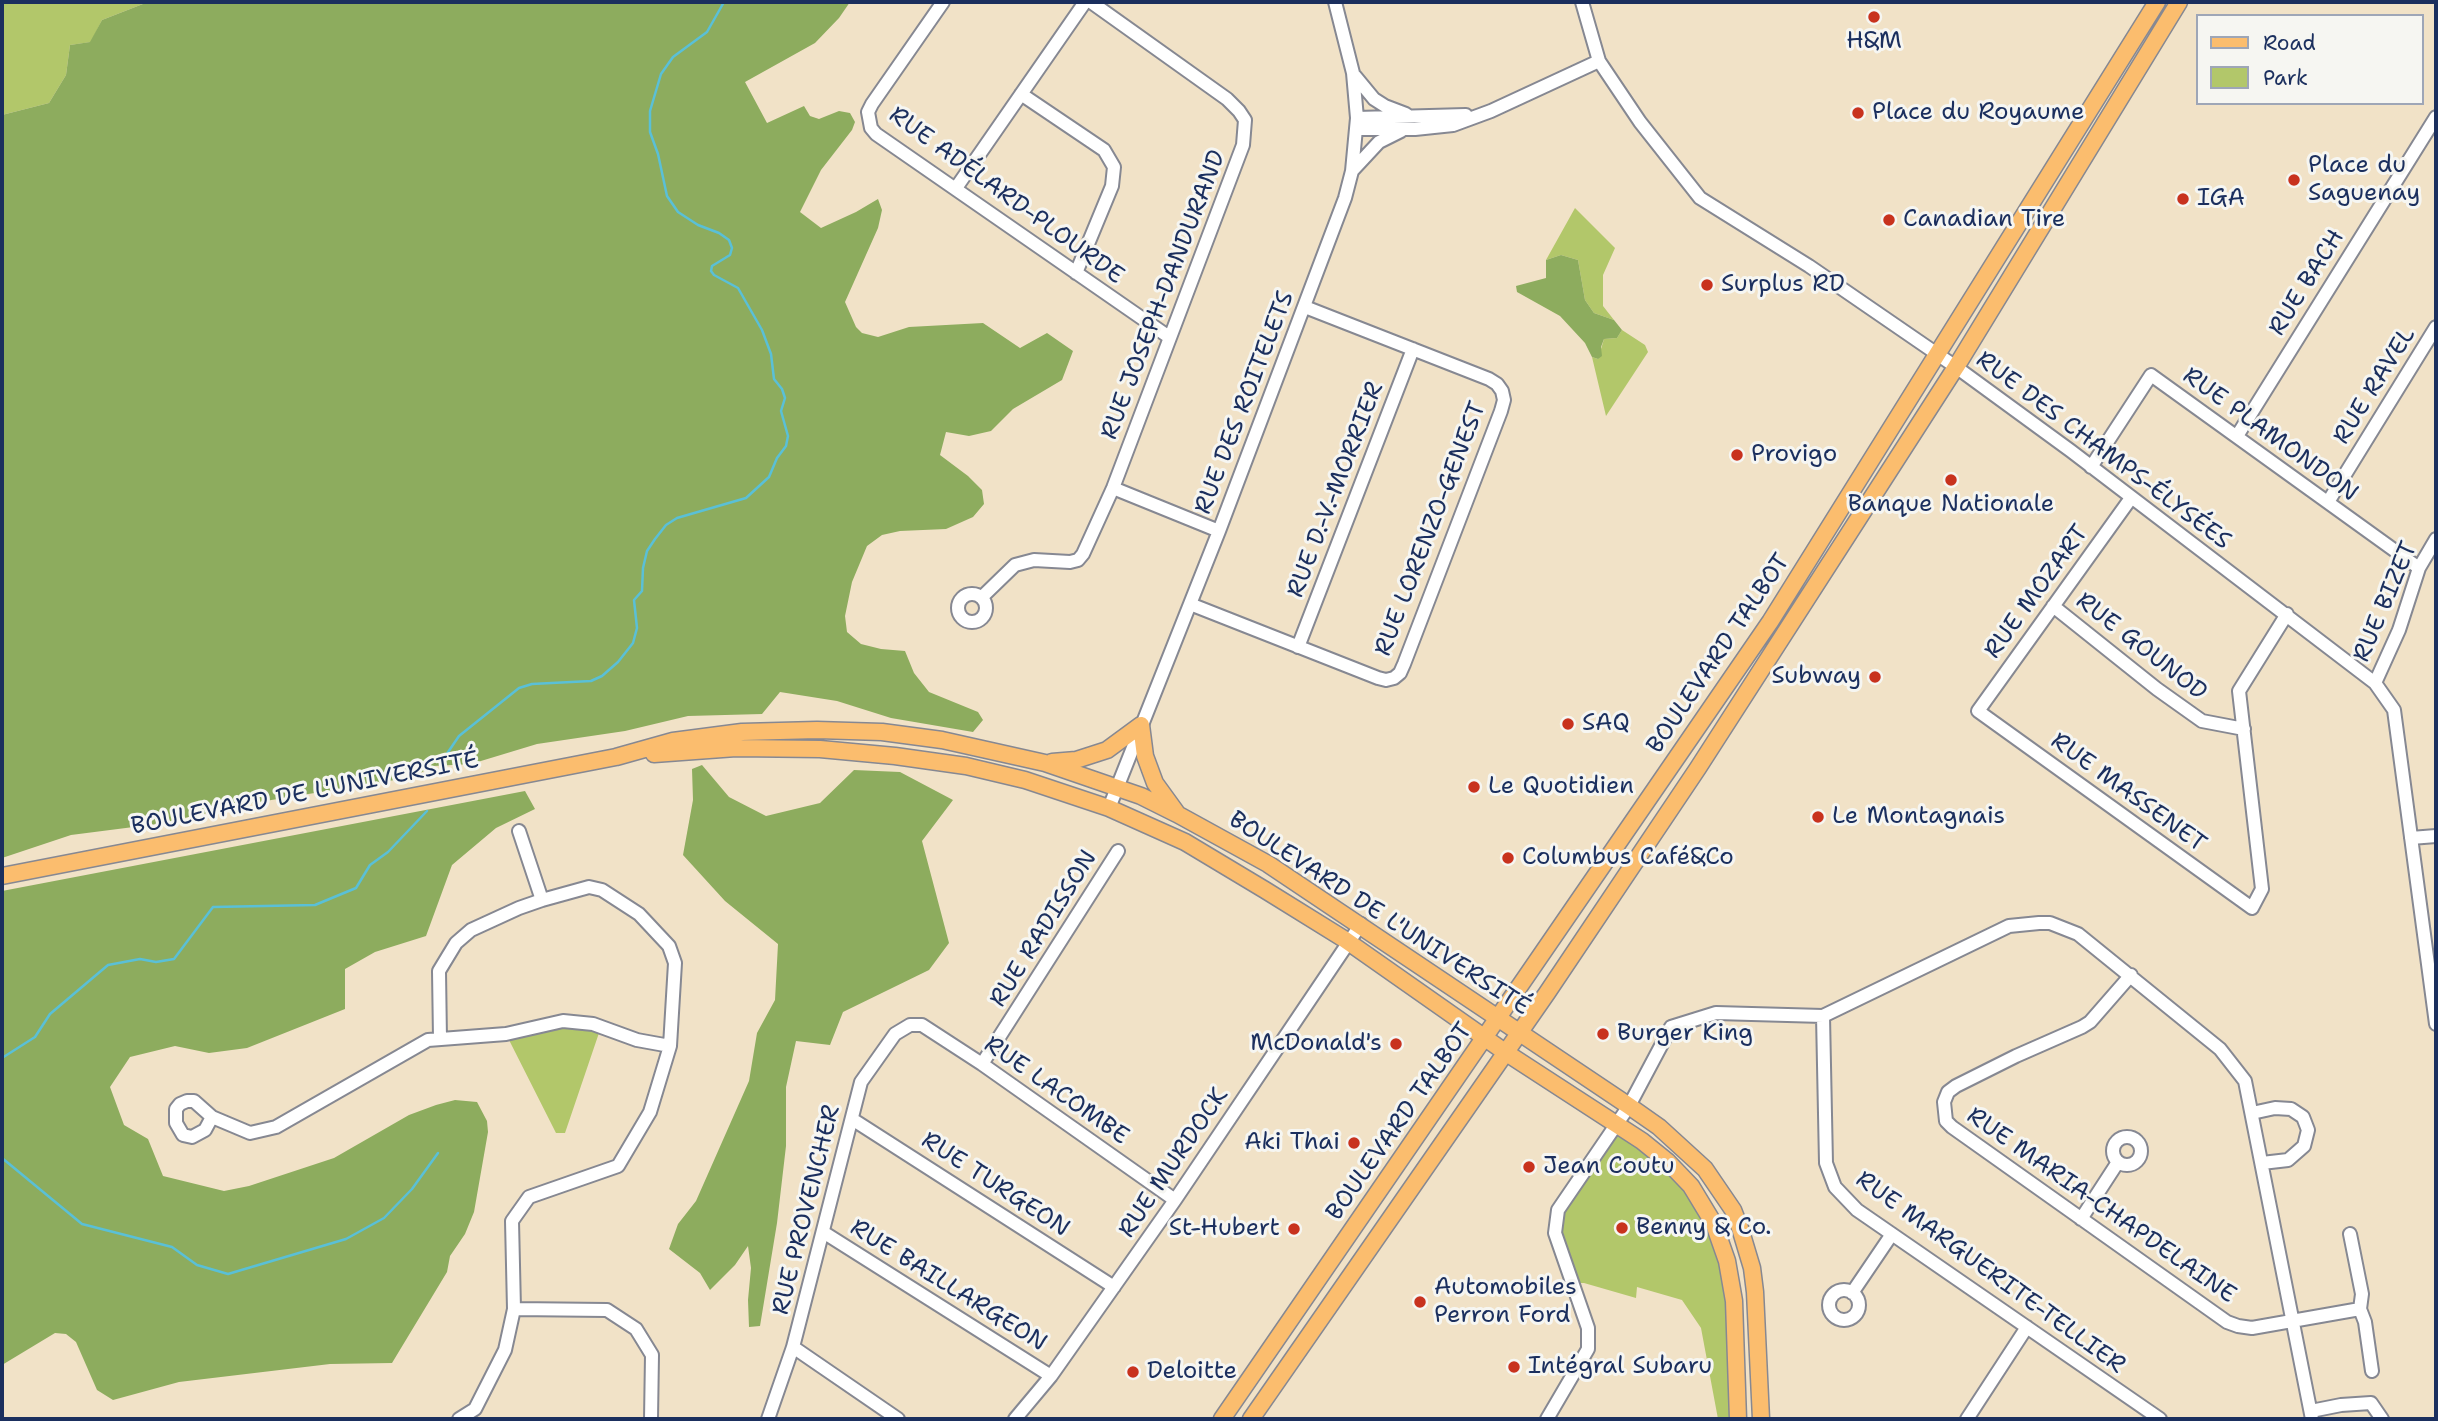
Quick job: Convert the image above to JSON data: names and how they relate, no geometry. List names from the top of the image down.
{
  "streets": {
    "main road": ["BOULEVARD TALBOT", "BOULEVARD DE L'UNIVERSITÉ"],
    "street": [
      "RUE ADÉLARD-PLOURDE",
      "RUE BACH",
      "RUE JOSEPH-DANDURAND",
      "RUE RAVEL",
      "RUE DES ROITELETS",
      "RUE PLAMONDON",
      "RUE DES CHAMPS-ÉLYSÉES",
      "RUE D.-V.-MORRIER",
      "RUE LORENZO-GENEST",
      "RUE MOZART",
      "RUE BIZET",
      "RUE GOUNOD",
      "RUE MASSENET",
      "RUE RADISSON",
      "RUE LACOMBE",
      "RUE MURDOCK",
      "RUE TURGEON",
      "RUE MARIA-CHAPDELAINE",
      "RUE PROVENCHER",
      "RUE MARGUERITE-TELLIER",
      "RUE BAILLARGEON"
    ]
  },
  "crossings": [
    ["RUE ADÉLARD-PLOURDE", "RUE JOSEPH-DANDURAND"],
    ["RUE BACH", "RUE PLAMONDON"],
    ["RUE RAVEL", "RUE PLAMONDON"],
    ["RUE DES ROITELETS", "RUE LORENZO-GENEST"],
    ["RUE DES ROITELETS", "BOULEVARD DE L'UNIVERSITÉ"],
    ["RUE PLAMONDON", "RUE DES CHAMPS-ÉLYSÉES"],
    ["RUE PLAMONDON", "RUE BIZET"],
    ["RUE DES CHAMPS-ÉLYSÉES", "RUE MOZART"],
    ["RUE DES CHAMPS-ÉLYSÉES", "RUE BIZET"],
    ["RUE DES CHAMPS-ÉLYSÉES", "BOULEVARD TALBOT"],
    ["RUE D.-V.-MORRIER", "RUE LORENZO-GENEST"],
    ["RUE MOZART", "RUE GOUNOD"],
    ["RUE MOZART", "RUE MASSENET"],
    ["RUE GOUNOD", "RUE MASSENET"],
    ["BOULEVARD TALBOT", "BOULEVARD DE L'UNIVERSITÉ"],
    ["BOULEVARD DE L'UNIVERSITÉ", "RUE MURDOCK"],
    ["RUE RADISSON", "RUE LACOMBE"],
    ["RUE LACOMBE", "RUE MURDOCK"],
    ["RUE LACOMBE", "RUE PROVENCHER"],
    ["RUE MURDOCK", "RUE TURGEON"],
    ["RUE MURDOCK", "RUE BAILLARGEON"],
    ["RUE TURGEON", "RUE PROVENCHER"],
    ["RUE PROVENCHER", "RUE BAILLARGEON"]
  ],
  "places": [
    "H&M",
    "Place du Royaume",
    "Place du Saguenay",
    "IGA",
    "Canadian Tire",
    "Surplus RD",
    "Provigo",
    "Banque Nationale",
    "Subway",
    "SAQ",
    "Le Quotidien",
    "Le Montagnais",
    "Columbus Café&Co",
    "Burger King",
    "McDonald's",
    "Aki Thai",
    "Jean Coutu",
    "Benny & Co.",
    "St-Hubert",
    "Automobiles Perron Ford",
    "Intégral Subaru",
    "Deloitte"
  ],
  "legend": ["Road", "Park"]
}
